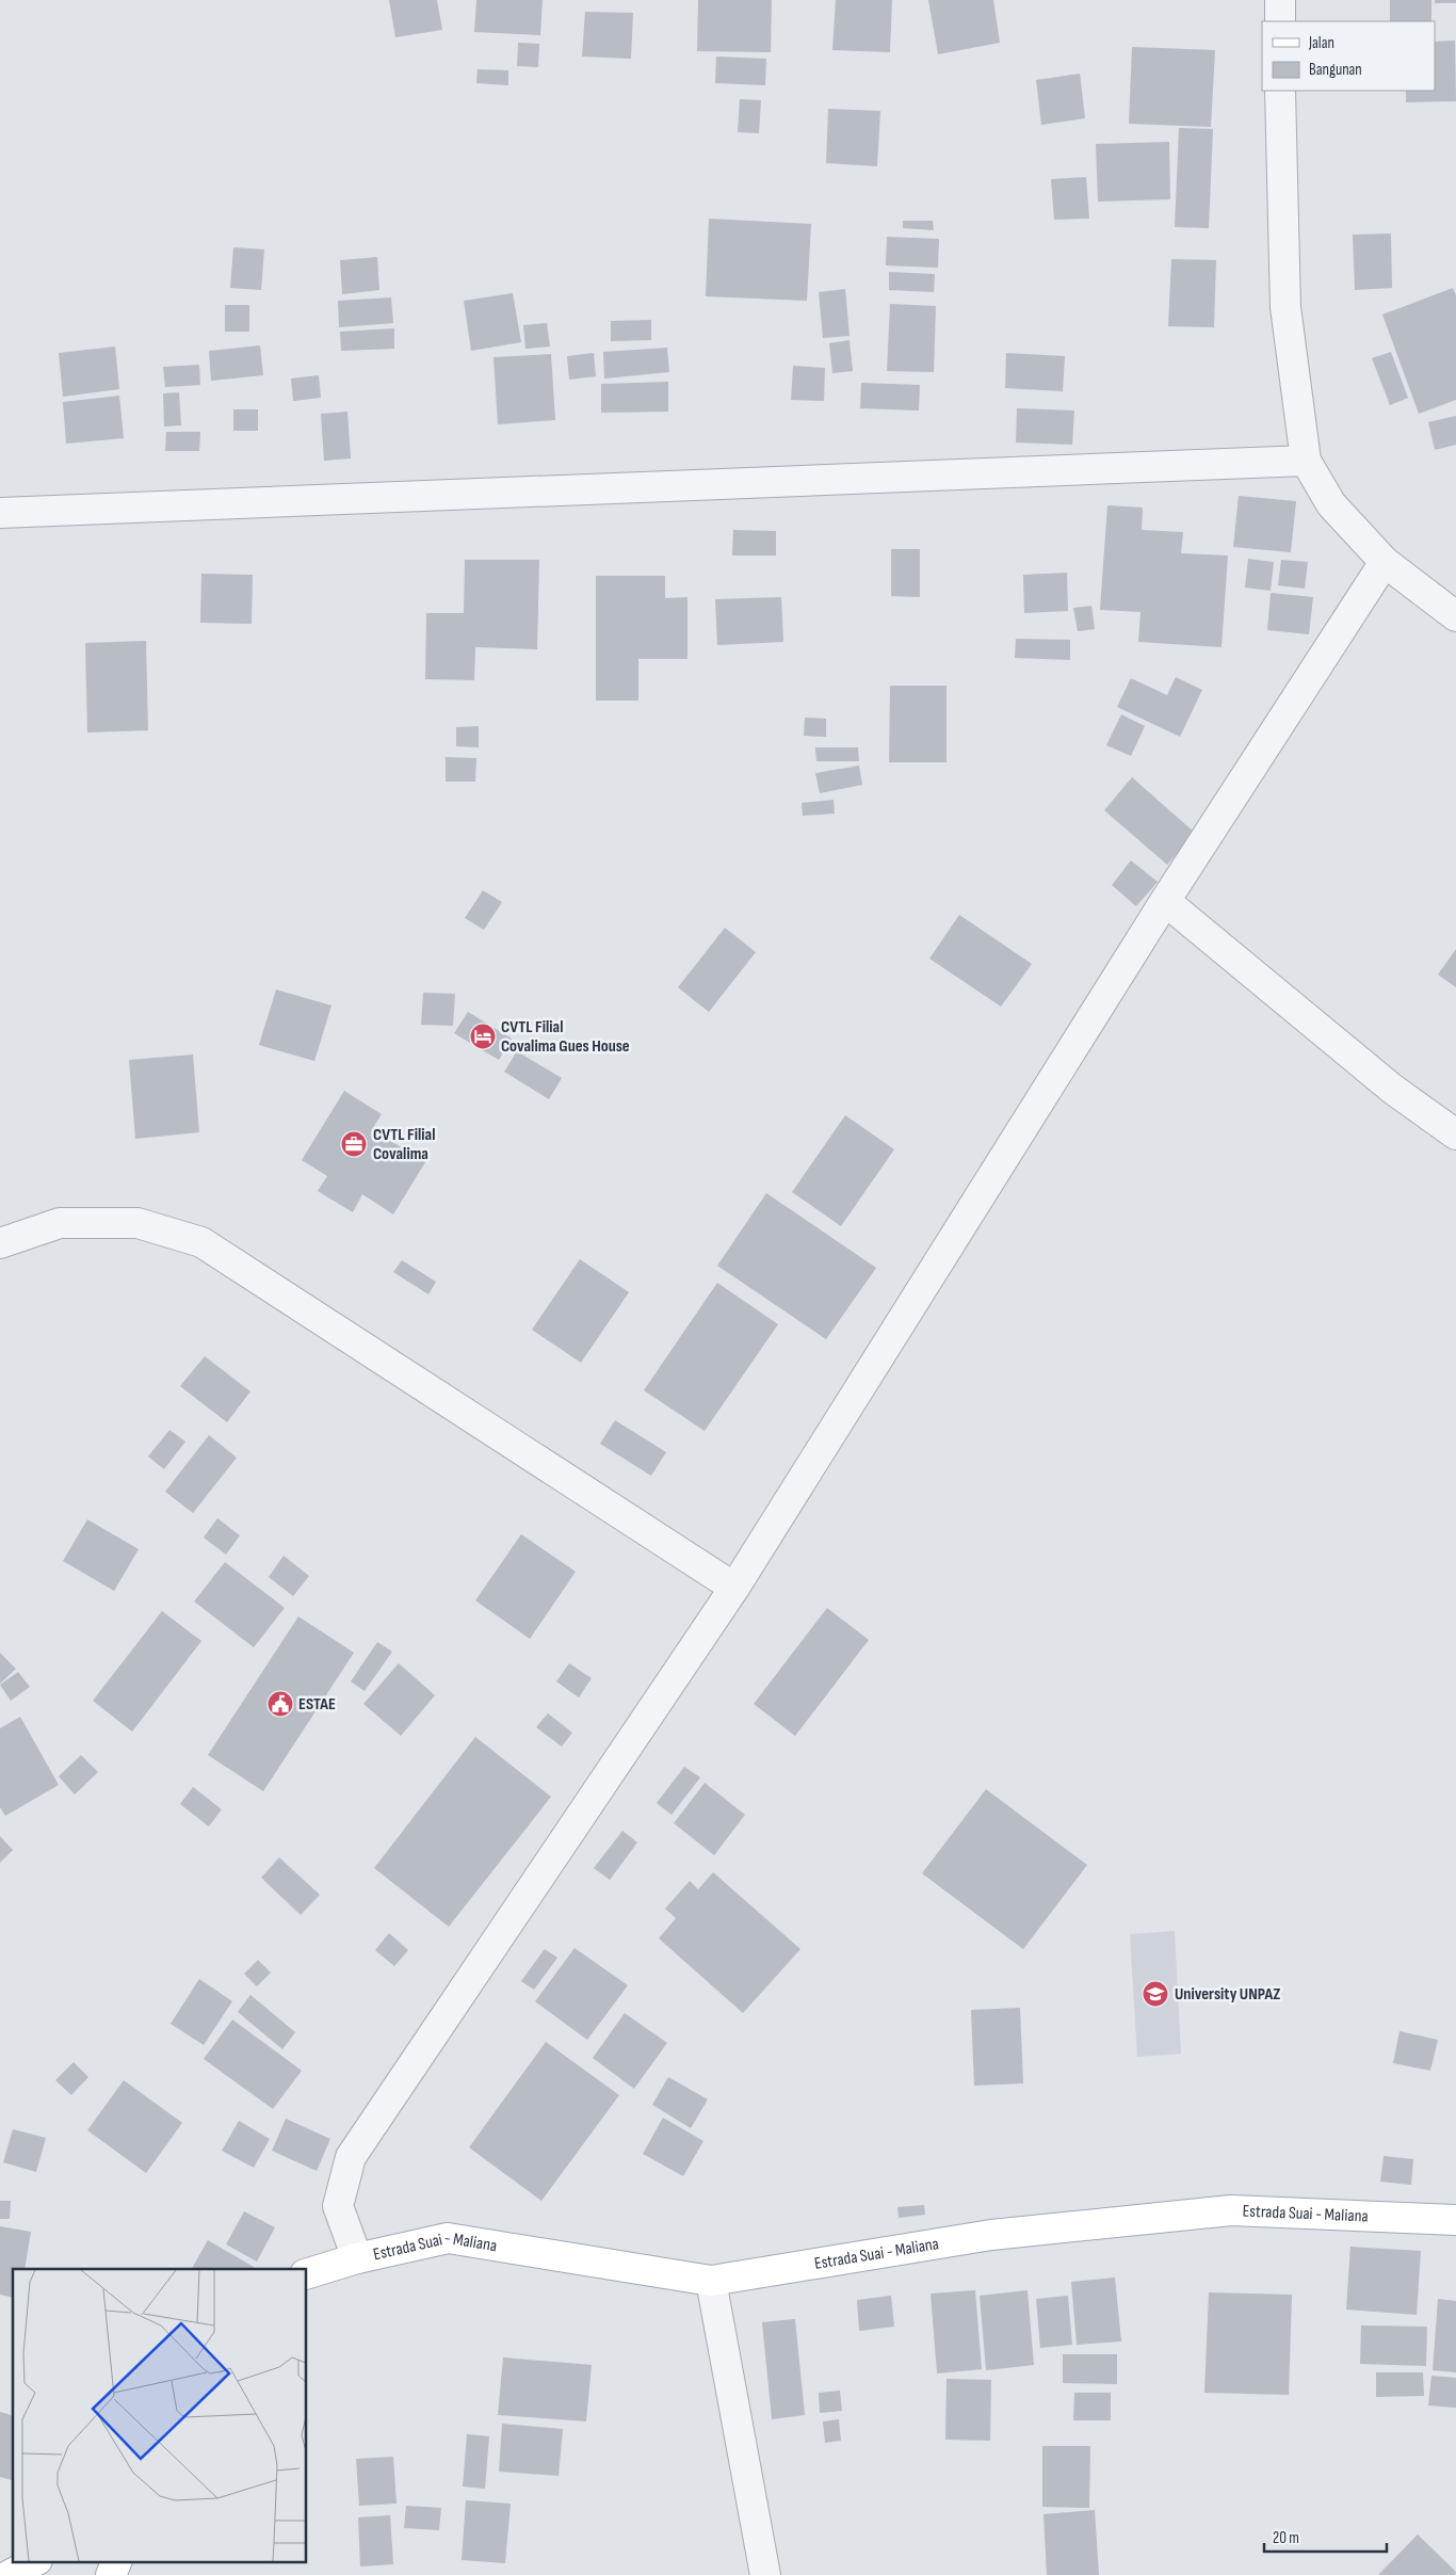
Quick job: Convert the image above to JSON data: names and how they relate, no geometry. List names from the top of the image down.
{
  "streets": {
    "main road": ["Estrada Suai - Maliana"]
  },
  "places": {
    "hotel": ["CVTL Filial Covalima Gues House"],
    "office": ["CVTL Filial Covalima"],
    "public building": ["ESTAE"],
    "school or university": ["University UNPAZ"]
  },
  "legend": ["Jalan", "Bangunan"],
  "scale_bar": "20 m"
}
